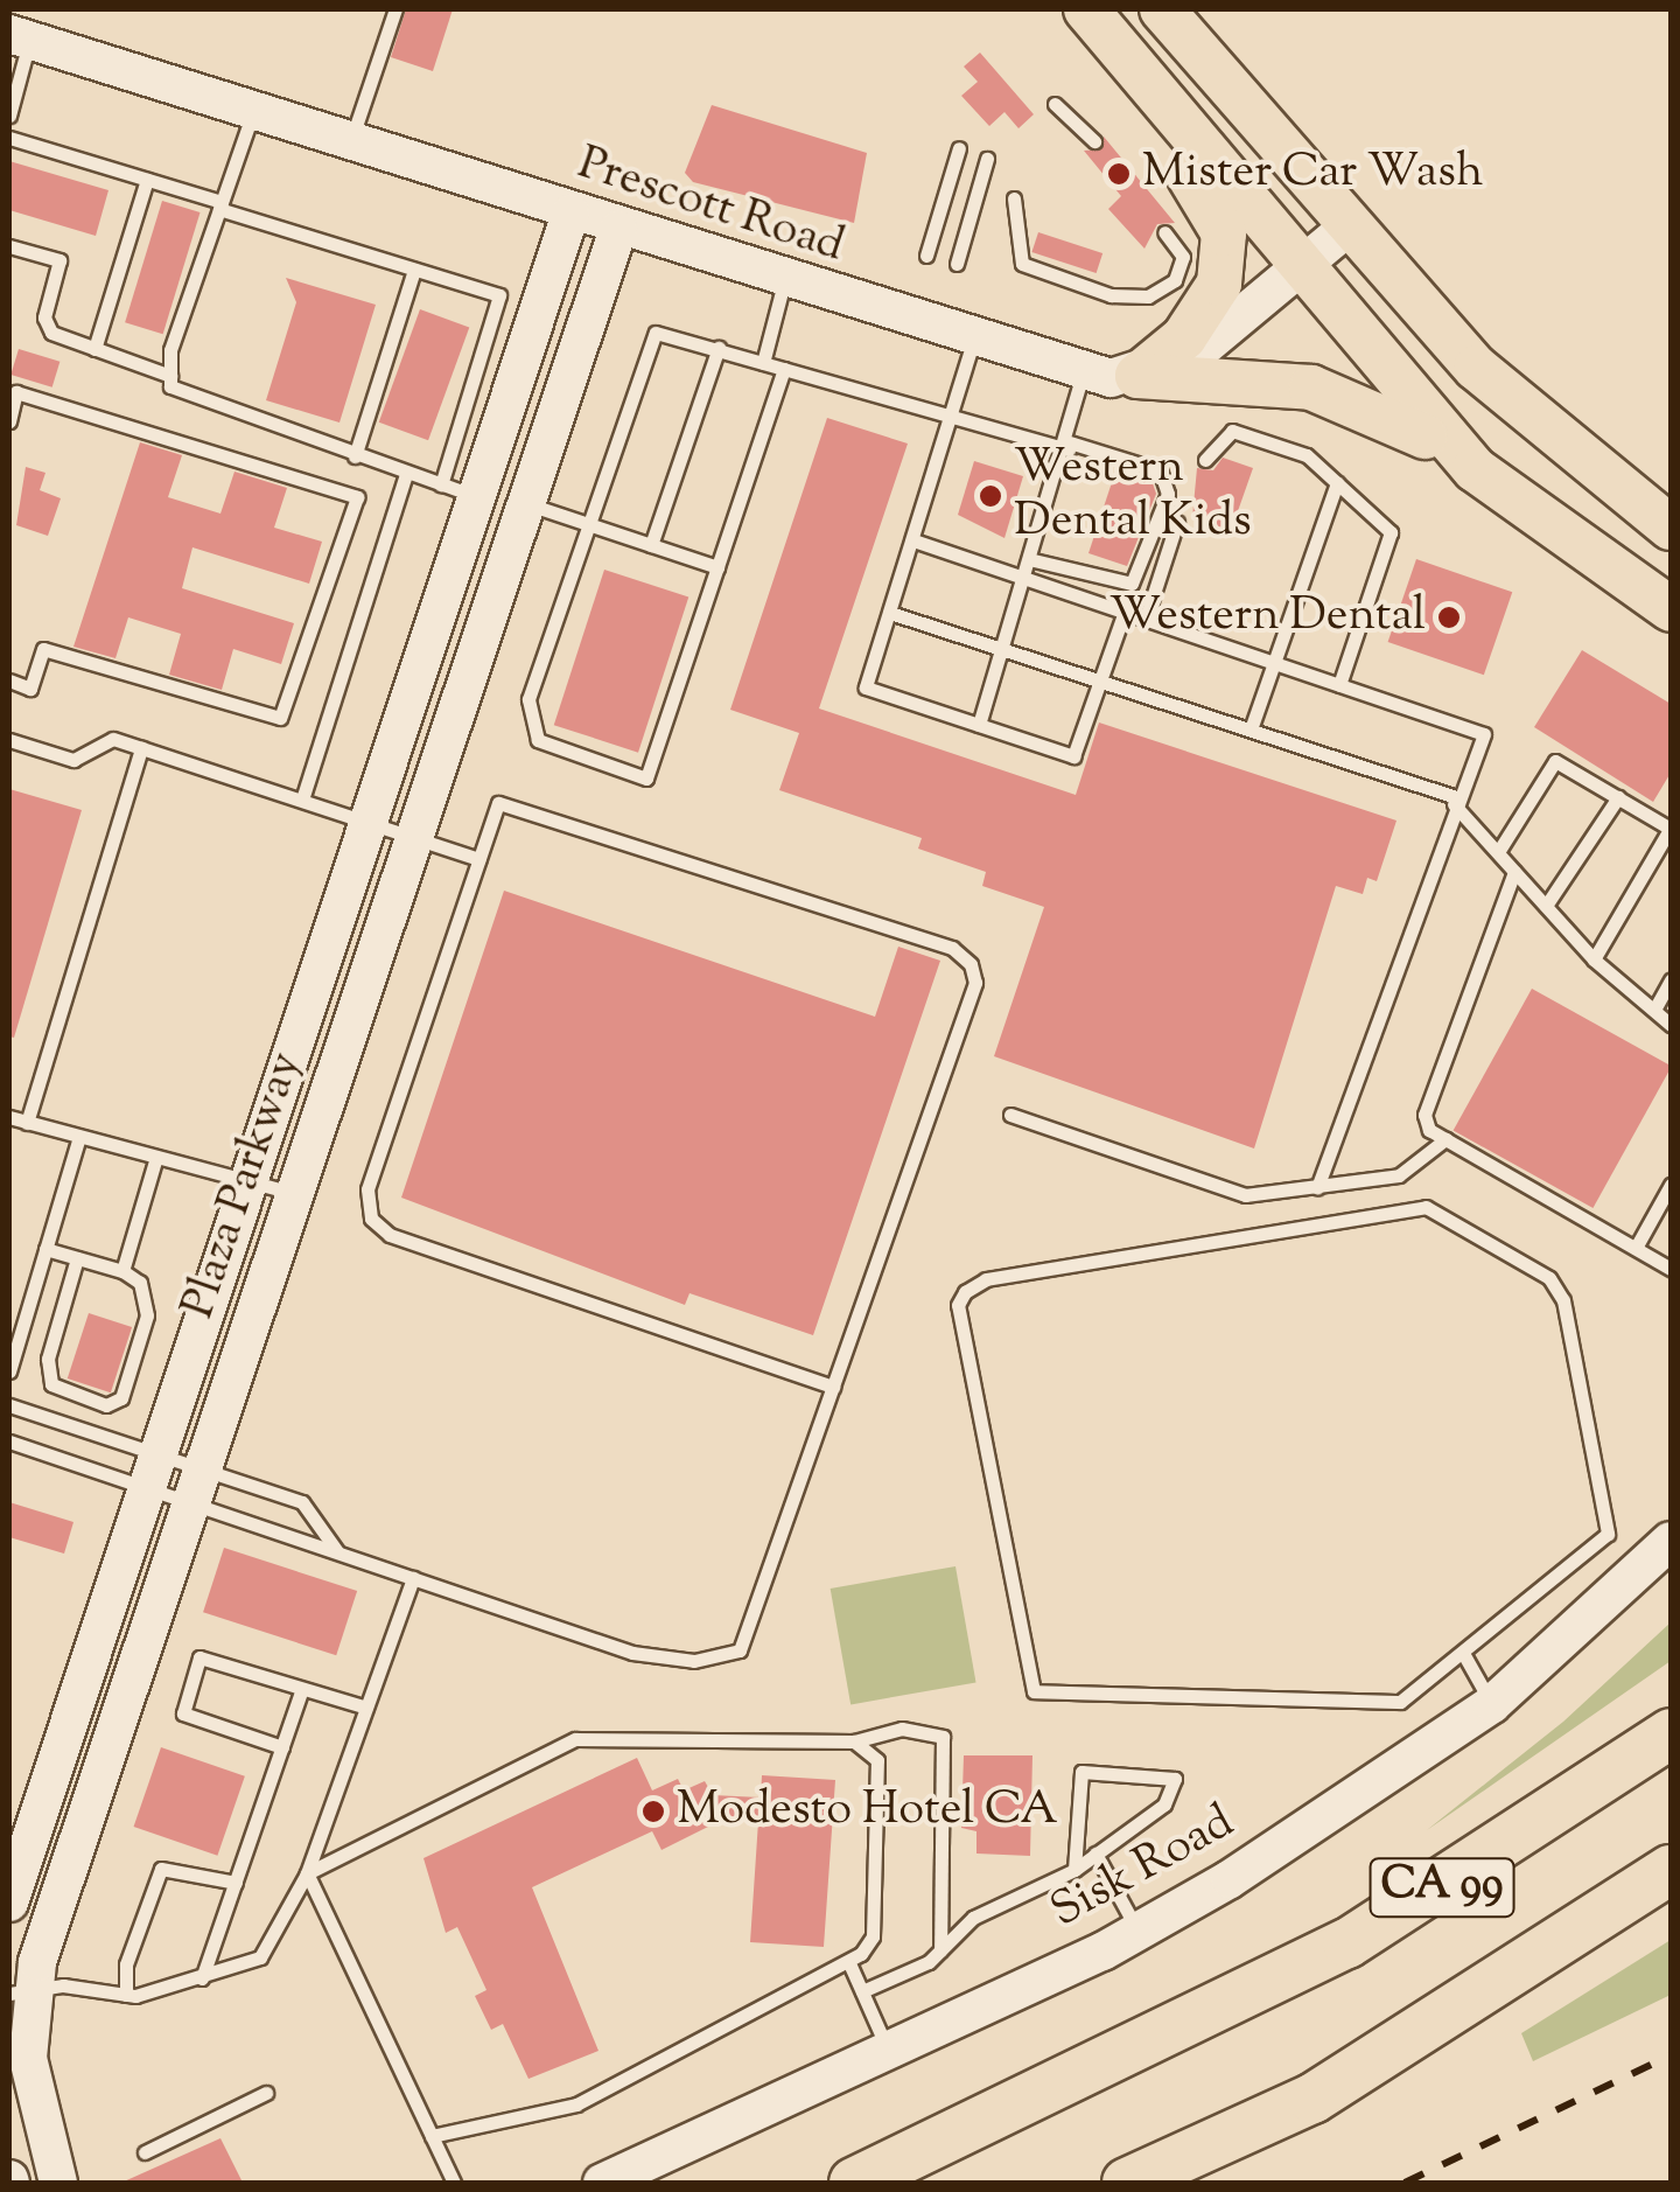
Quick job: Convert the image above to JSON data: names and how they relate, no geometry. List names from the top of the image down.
{
  "streets": {
    "highway": ["CA 99"],
    "street": ["Prescott Road", "Plaza Parkway", "Sisk Road"]
  },
  "crossings": [
    ["Prescott Road", "Plaza Parkway"]
  ],
  "places": [
    "Mister Car Wash",
    "Western Dental Kids",
    "Western Dental",
    "Modesto Hotel CA"
  ]
}
